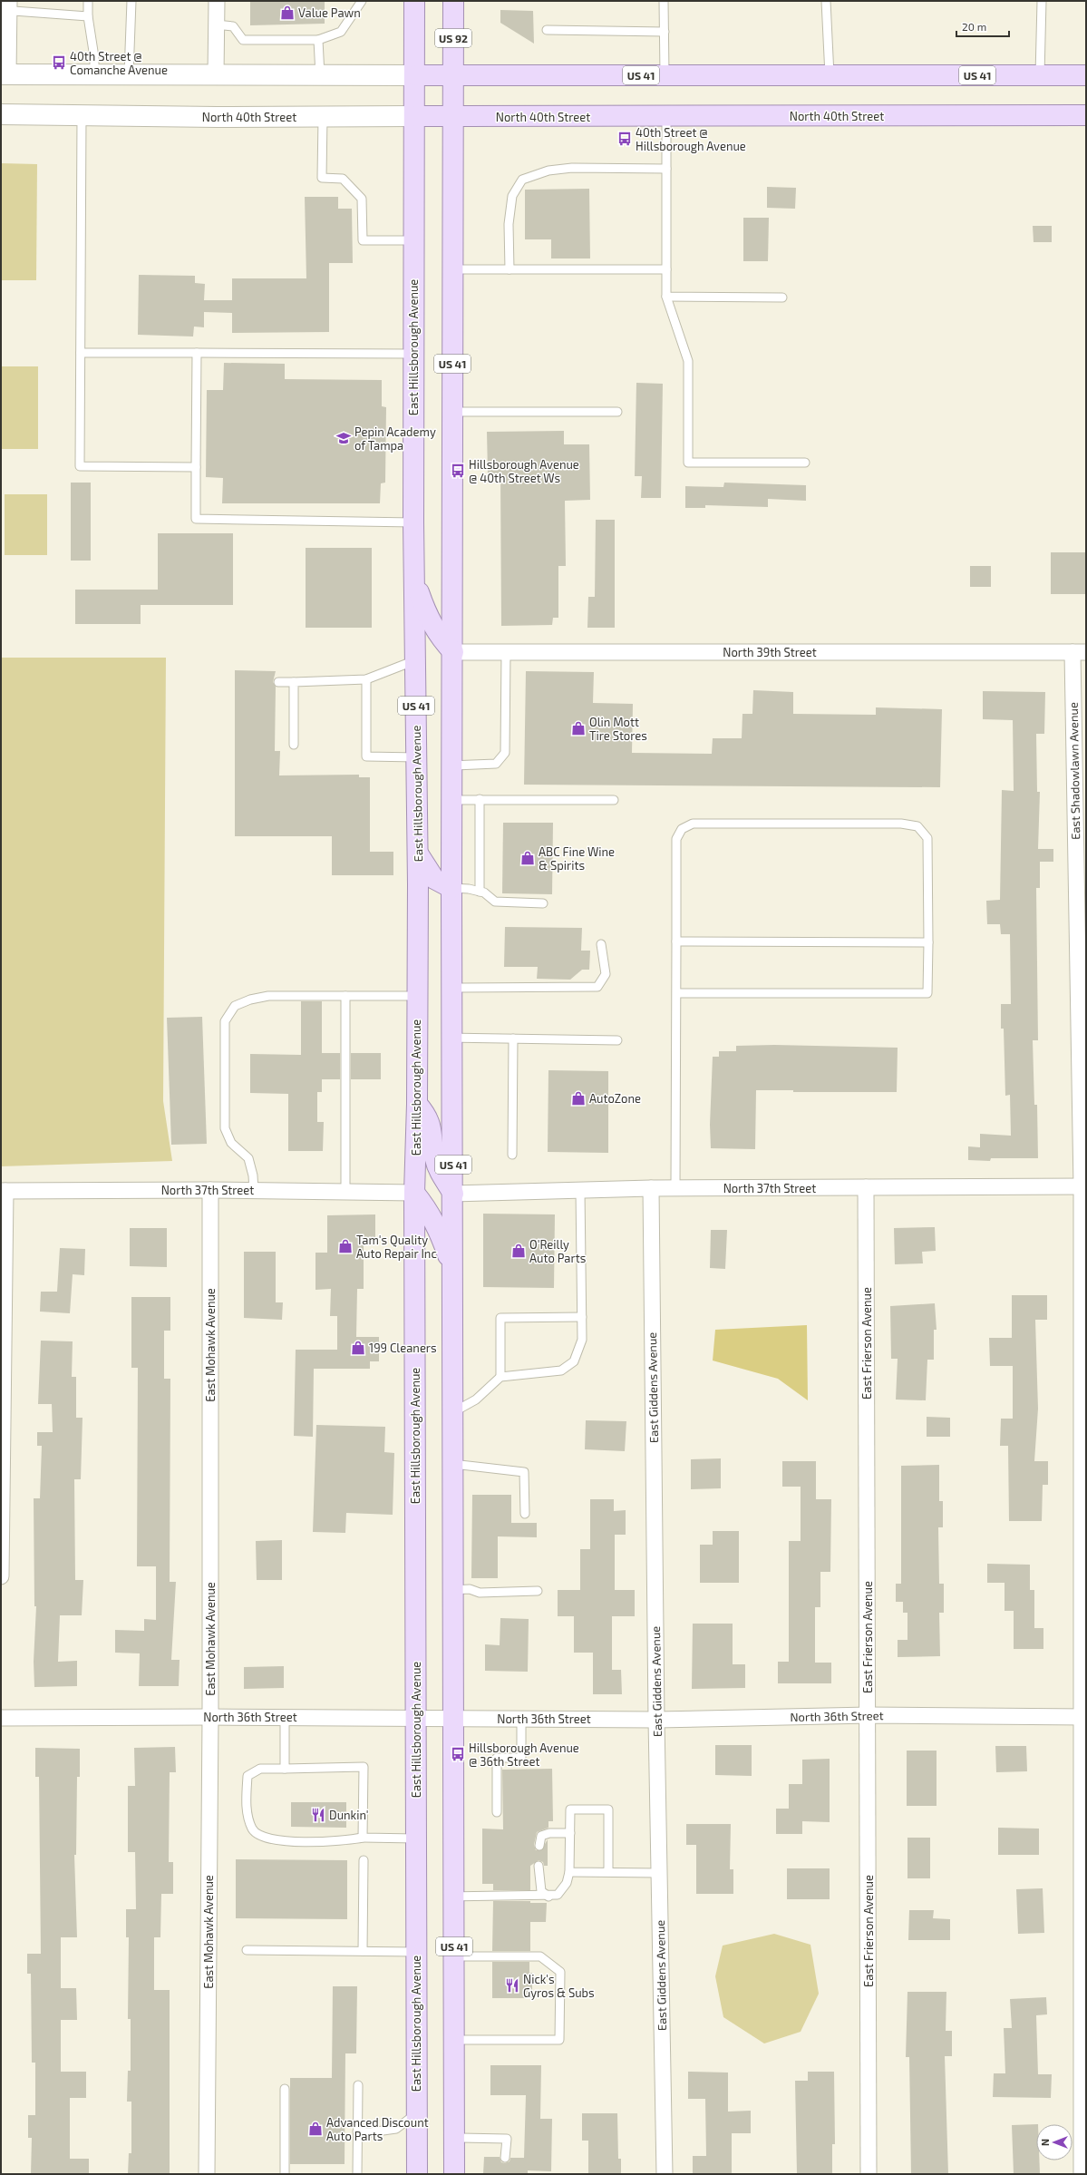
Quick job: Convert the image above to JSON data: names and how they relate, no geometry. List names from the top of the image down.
{
  "streets": {
    "main road": [
      "US 92",
      "US 41",
      "North 40th Street",
      "East Hillsborough Avenue"
    ],
    "street": [
      "North 39th Street",
      "East Shadowlawn Avenue",
      "North 37th Street",
      "East Frierson Avenue",
      "East Mohawk Avenue",
      "East Giddens Avenue",
      "North 36th Street"
    ]
  },
  "crossings": [
    ["US 92", "US 41"],
    ["US 92", "North 40th Street"],
    ["US 41", "North 40th Street"],
    ["US 41", "East Hillsborough Avenue"],
    ["US 41", "North 39th Street"],
    ["US 41", "North 37th Street"],
    ["US 41", "North 36th Street"],
    ["North 40th Street", "East Hillsborough Avenue"],
    ["East Hillsborough Avenue", "North 37th Street"],
    ["East Hillsborough Avenue", "North 36th Street"],
    ["North 39th Street", "East Shadowlawn Avenue"],
    ["East Shadowlawn Avenue", "North 37th Street"],
    ["East Shadowlawn Avenue", "North 36th Street"],
    ["North 37th Street", "East Frierson Avenue"],
    ["North 37th Street", "East Mohawk Avenue"],
    ["North 37th Street", "East Giddens Avenue"],
    ["East Frierson Avenue", "North 36th Street"],
    ["East Mohawk Avenue", "North 36th Street"],
    ["East Giddens Avenue", "North 36th Street"]
  ],
  "places": {
    "shop": [
      "Value Pawn",
      "Olin Mott Tire Stores",
      "ABC Fine Wine & Spirits",
      "AutoZone",
      "Tam's Quality Auto Repair Inc",
      "O'Reilly Auto Parts",
      "199 Cleaners",
      "Advanced Discount Auto Parts"
    ],
    "bus stop": [
      "40th Street @ Comanche Avenue",
      "40th Street @ Hillsborough Avenue",
      "Hillsborough Avenue @ 40th Street Ws",
      "Hillsborough Avenue @ 36th Street"
    ],
    "school or university": ["Pepin Academy of Tampa"],
    "restaurant": ["Dunkin'", "Nick's Gyros & Subs"]
  },
  "scale_bar": "20 m",
  "north": "left"
}
